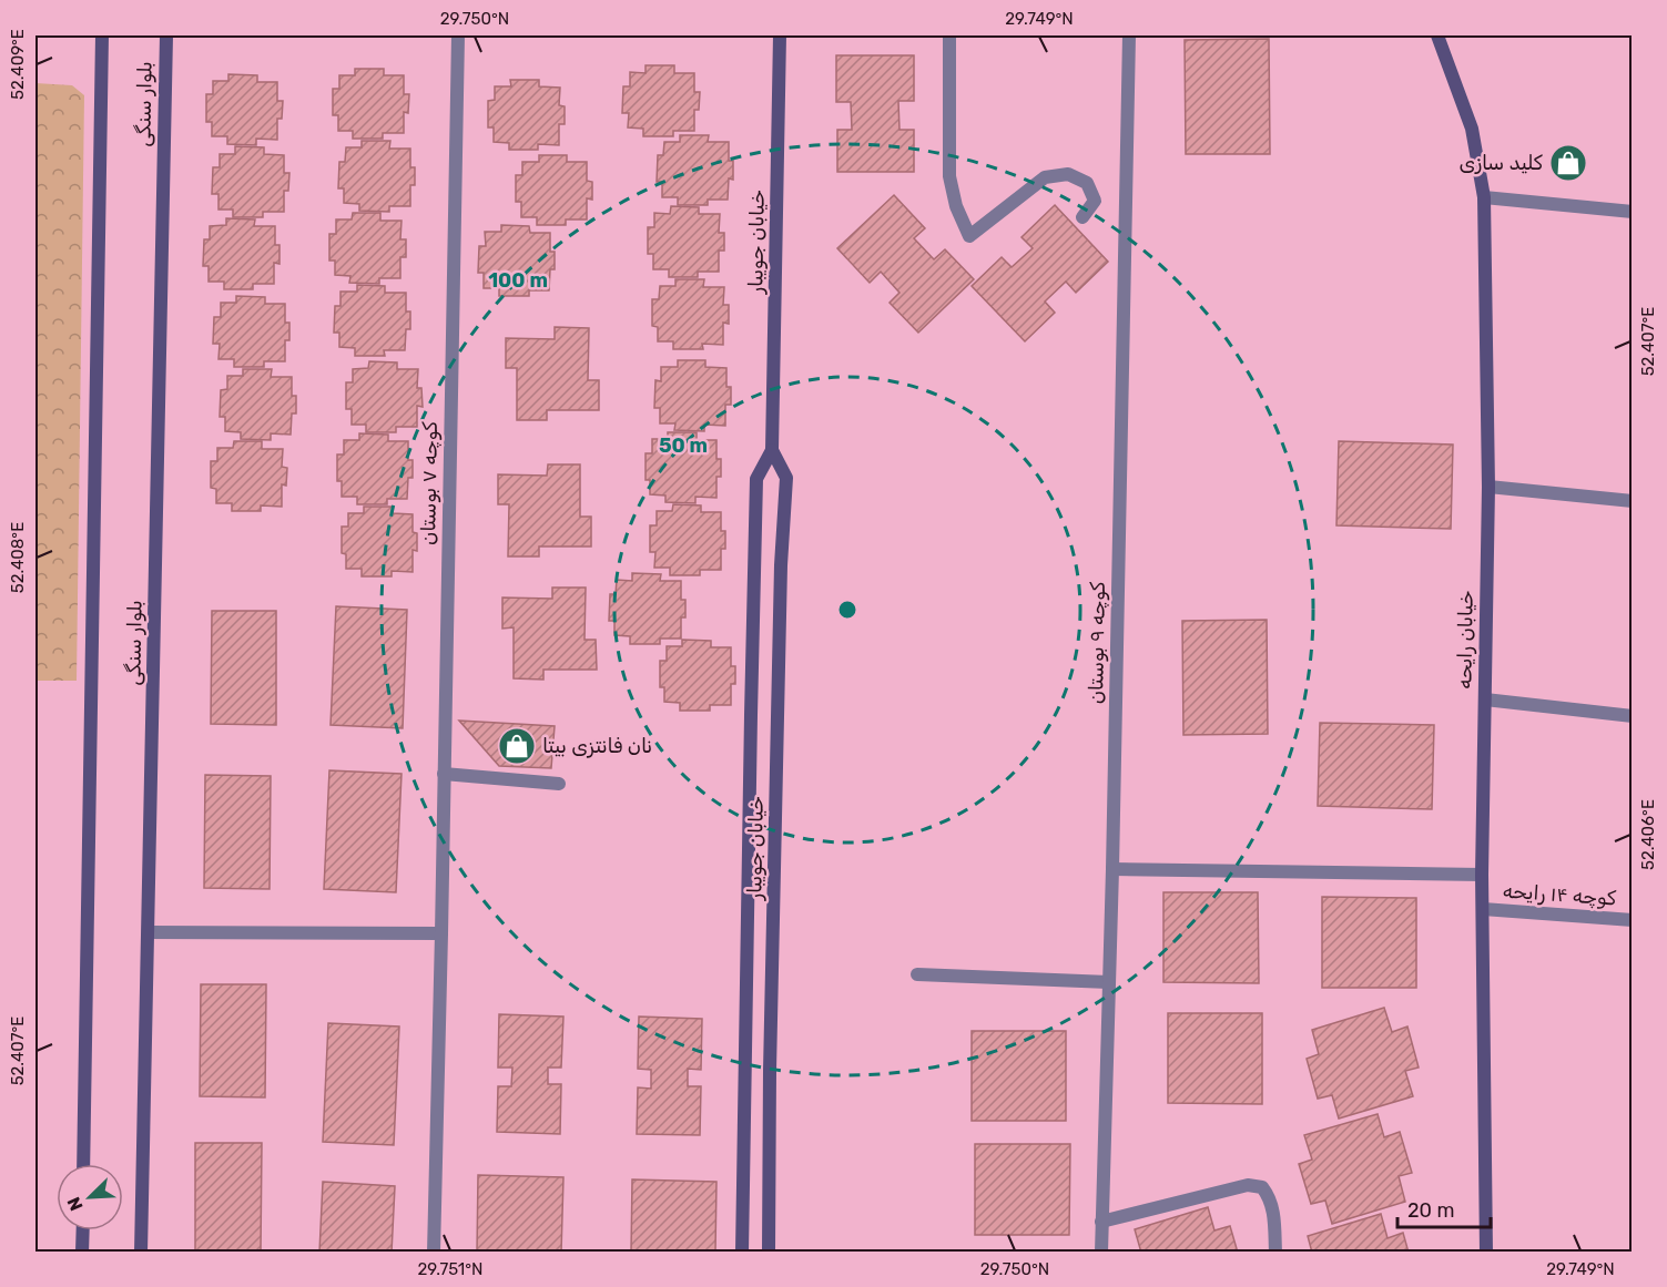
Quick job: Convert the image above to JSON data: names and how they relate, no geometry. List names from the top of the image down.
{
  "streets": {
    "street": [
      "بلوار سنگی",
      "خیابان جویبار",
      "کوچه ۷ بوستان",
      "خیابان رایحه",
      "کوچه ۹ بوستان",
      "کوچه ۱۴ رایحه"
    ]
  },
  "crossings": [
    ["خیابان رایحه", "کوچه ۱۴ رایحه"]
  ],
  "places": {
    "shop": ["کلید سازی", "نان فانتزی بیتا"]
  },
  "scale_bar": "20 m",
  "north": "bottom left",
  "coordinates": [
    "29.750°N",
    "29.749°N",
    "52.409°E",
    "52.407°E",
    "52.408°E",
    "52.406°E",
    "29.751°N"
  ],
  "rings": ["100 m", "50 m"]
}
